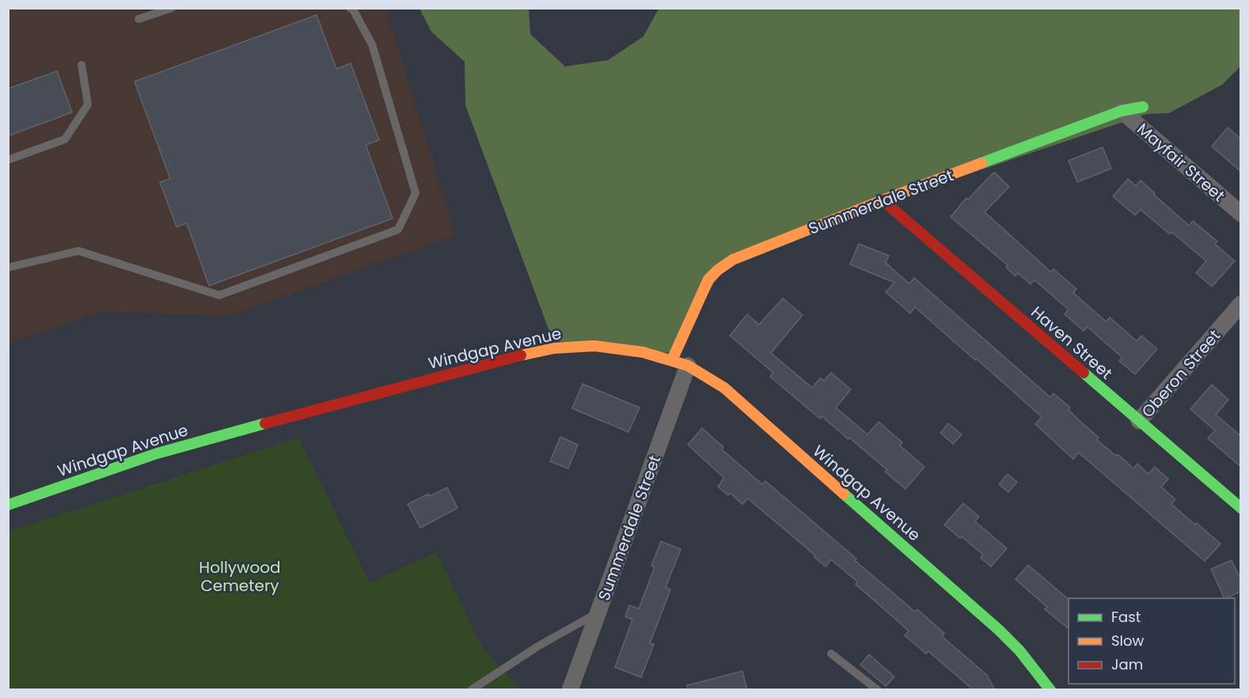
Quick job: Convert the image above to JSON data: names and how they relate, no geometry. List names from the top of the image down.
{
  "streets": {
    "main road": ["Summerdale Street", "Haven Street", "Windgap Avenue"],
    "street": ["Mayfair Street", "Oberon Street"]
  },
  "crossings": [
    ["Mayfair Street", "Summerdale Street"],
    ["Summerdale Street", "Haven Street"],
    ["Summerdale Street", "Windgap Avenue"],
    ["Haven Street", "Oberon Street"]
  ],
  "parks": ["Hollywood Cemetery"],
  "legend": ["Fast", "Slow", "Jam"]
}
